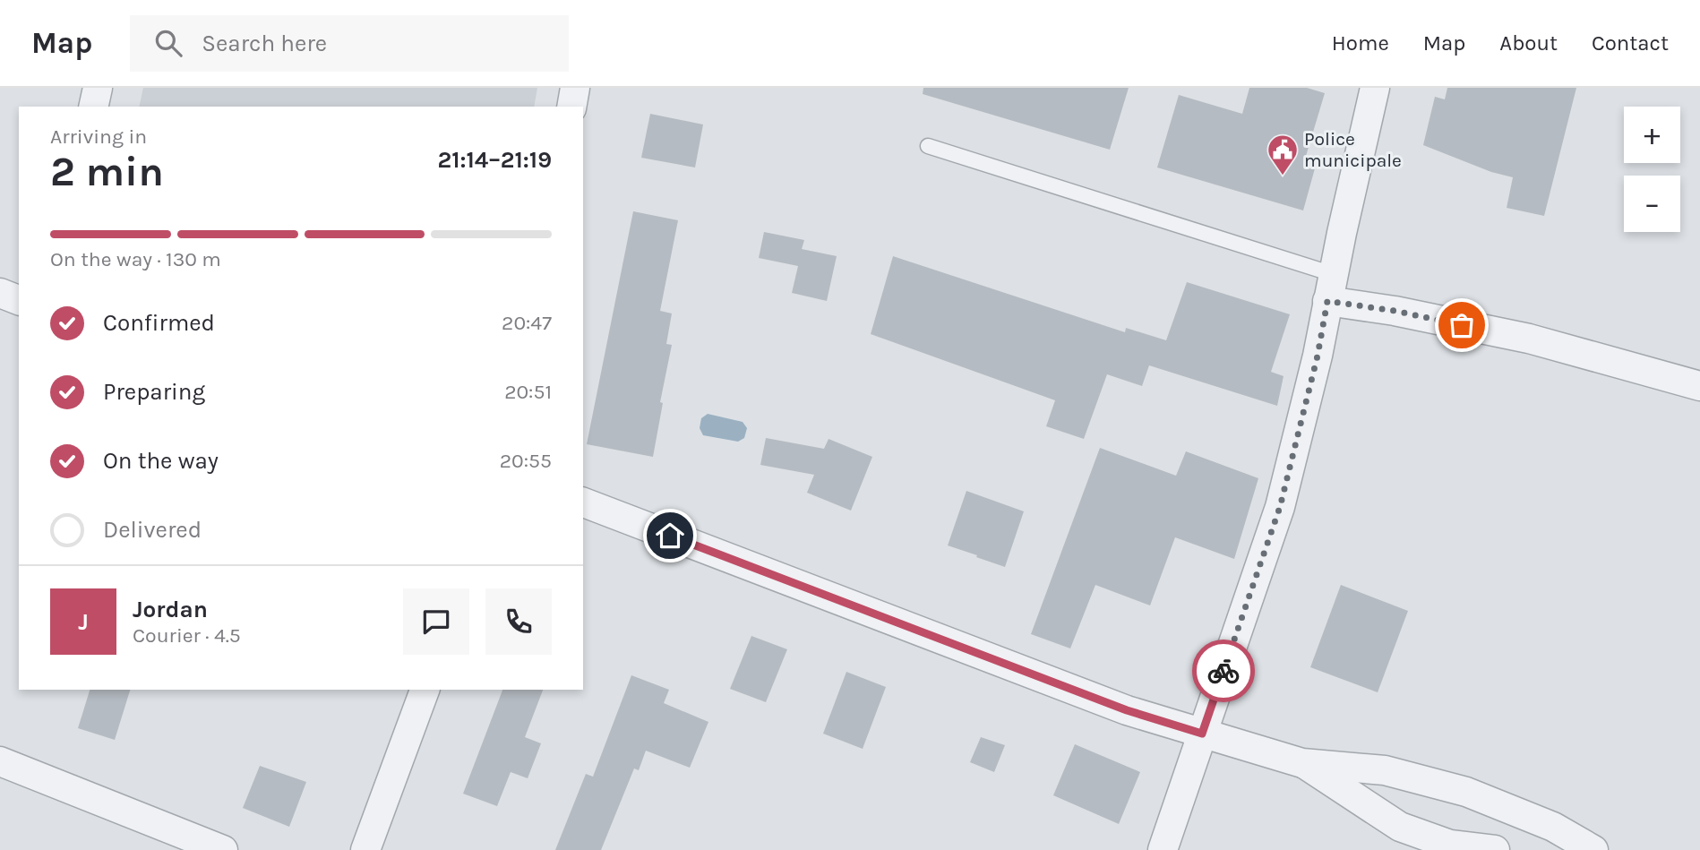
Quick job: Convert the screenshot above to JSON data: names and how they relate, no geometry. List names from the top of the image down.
{
  "places": {
    "public building": ["Police municipale"]
  },
  "page": {
    "header": "Map",
    "search": "Search here",
    "nav": [
      "Home",
      "Map",
      "About",
      "Contact"
    ],
    "map_buttons": ["+", "−"],
    "heading": ["2 min", "Arriving in", "21:14–21:19"],
    "panel": ["Jordan", "Courier · 4.5"],
    "bar": "On the way · 130 m",
    "list": [
      ["Confirmed", "20:47"],
      ["Preparing", "20:51"],
      ["On the way", "20:55"],
      "Delivered"
    ],
    "round": "J"
  }
}
